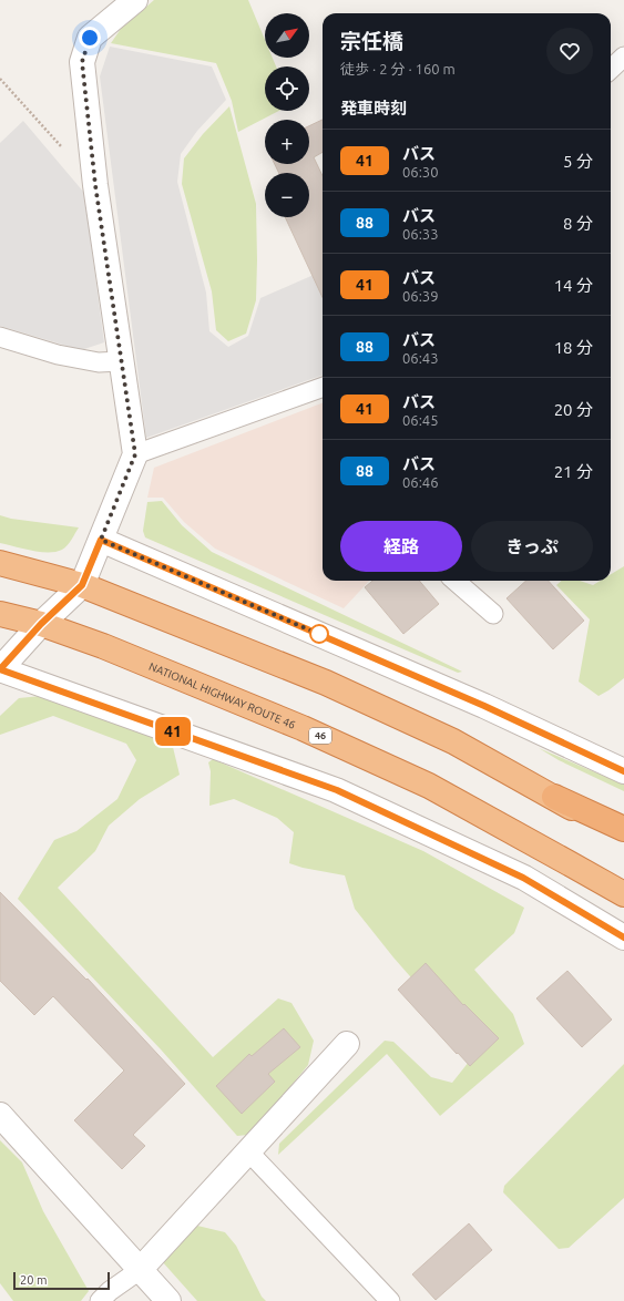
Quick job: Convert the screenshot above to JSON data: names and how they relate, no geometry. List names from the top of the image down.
{
  "streets": {
    "highway": ["NATIONAL HIGHWAY ROUTE 46", "46"]
  },
  "lines": ["bus line 41"],
  "scale_bar": "20 m",
  "north": "top right",
  "page": {
    "on_map": "41",
    "map_buttons": ["+", "−"],
    "heading": [
      ["宗任橋", "徒歩 · 2 分 · 160 m"],
      "発車時刻"
    ],
    "list": [
      {
        "mark": "41",
        "name": "バス",
        "note": "06:30",
        "value": "5 分"
      },
      {
        "mark": "88",
        "name": "バス",
        "note": "06:33",
        "value": "8 分"
      },
      {
        "mark": "41",
        "name": "バス",
        "note": "06:39",
        "value": "14 分"
      },
      {
        "mark": "88",
        "name": "バス",
        "note": "06:43",
        "value": "18 分"
      },
      {
        "mark": "41",
        "name": "バス",
        "note": "06:45",
        "value": "20 分"
      },
      {
        "mark": "88",
        "name": "バス",
        "note": "06:46",
        "value": "21 分"
      }
    ],
    "buttons": ["経路", "きっぷ"],
    "scale": "20 m"
  }
}
